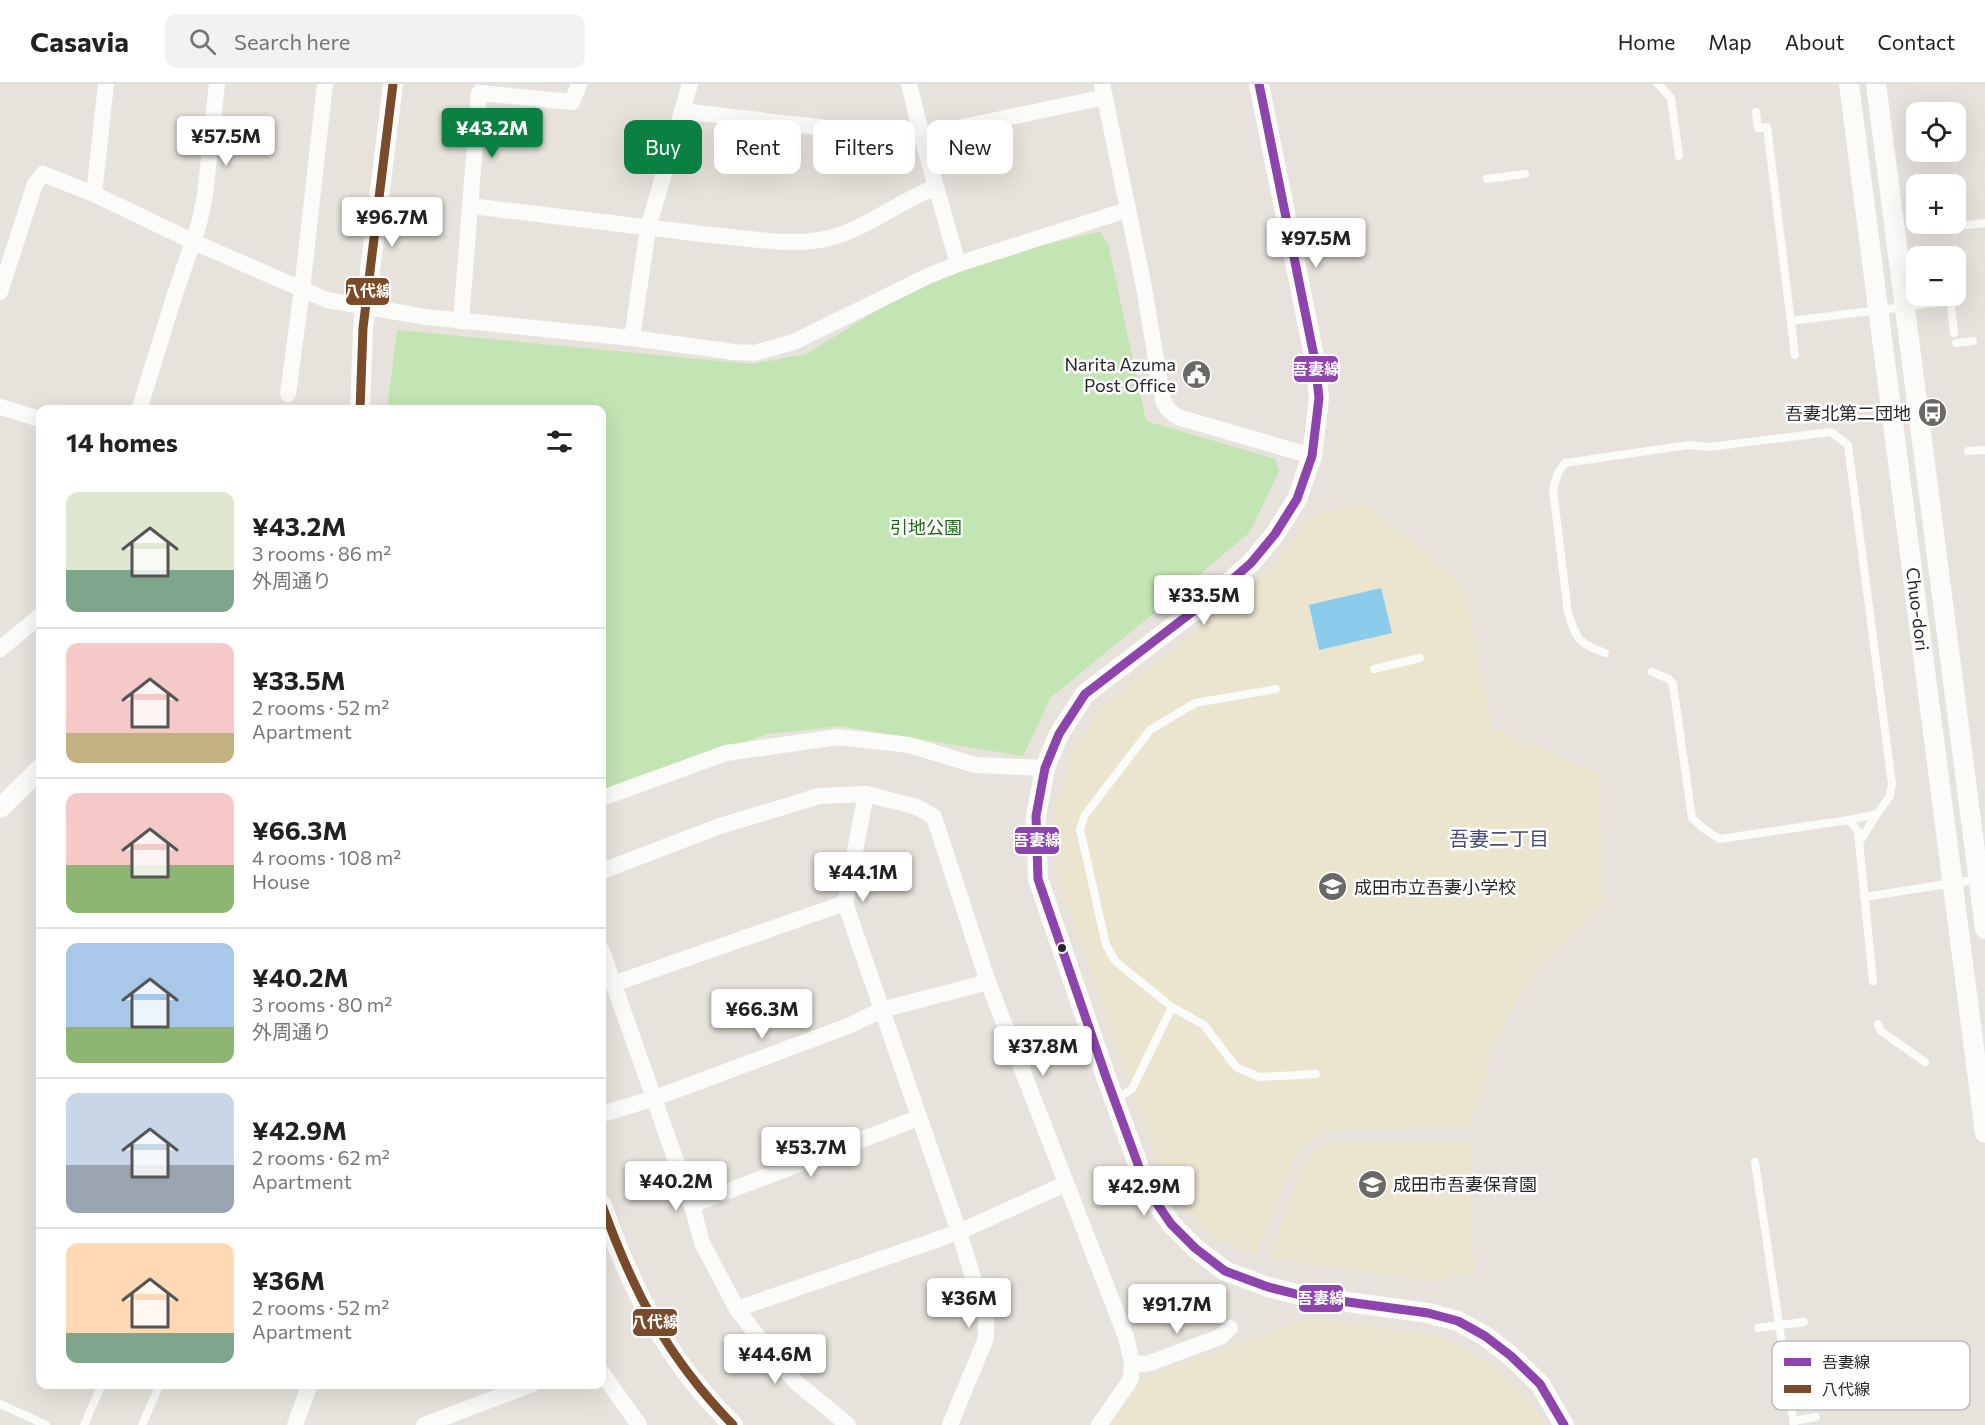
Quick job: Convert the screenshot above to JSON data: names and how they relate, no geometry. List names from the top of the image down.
{
  "streets": {
    "street": ["Chuo-dori"]
  },
  "districts": ["吾妻二丁目"],
  "parks": ["引地公園"],
  "places": {
    "public building": ["Narita Azuma Post Office"],
    "bus stop": ["吾妻北第二団地"],
    "school or university": ["成田市立吾妻小学校", "成田市吾妻保育園"]
  },
  "lines": ["transit line 吾妻線", "transit line 八代線"],
  "legend": ["吾妻線", "八代線"],
  "page": {
    "header": "Casavia",
    "search": "Search here",
    "nav": [
      "Home",
      "Map",
      "About",
      "Contact"
    ],
    "map_buttons": ["+", "−"],
    "price": [
      "¥43.2M",
      "¥57.5M",
      "¥96.7M",
      "¥97.5M",
      "¥33.5M",
      "¥44.1M",
      "¥66.3M",
      "¥37.8M",
      "¥53.7M",
      "¥40.2M",
      "¥42.9M",
      "¥36M",
      "¥91.7M",
      "¥44.6M"
    ],
    "chip": [
      "Buy",
      "Rent",
      "Filters",
      "New"
    ],
    "heading": "14 homes",
    "list": [
      {
        "name": "¥43.2M",
        "note": "3 rooms · 86 m² · 外周通り"
      },
      {
        "name": "¥33.5M",
        "note": "2 rooms · 52 m² · Apartment"
      },
      {
        "name": "¥66.3M",
        "note": "4 rooms · 108 m² · House"
      },
      {
        "name": "¥40.2M",
        "note": "3 rooms · 80 m² · 外周通り"
      },
      {
        "name": "¥42.9M",
        "note": "2 rooms · 62 m² · Apartment"
      },
      {
        "name": "¥36M",
        "note": "2 rooms · 52 m² · Apartment"
      }
    ]
  }
}
